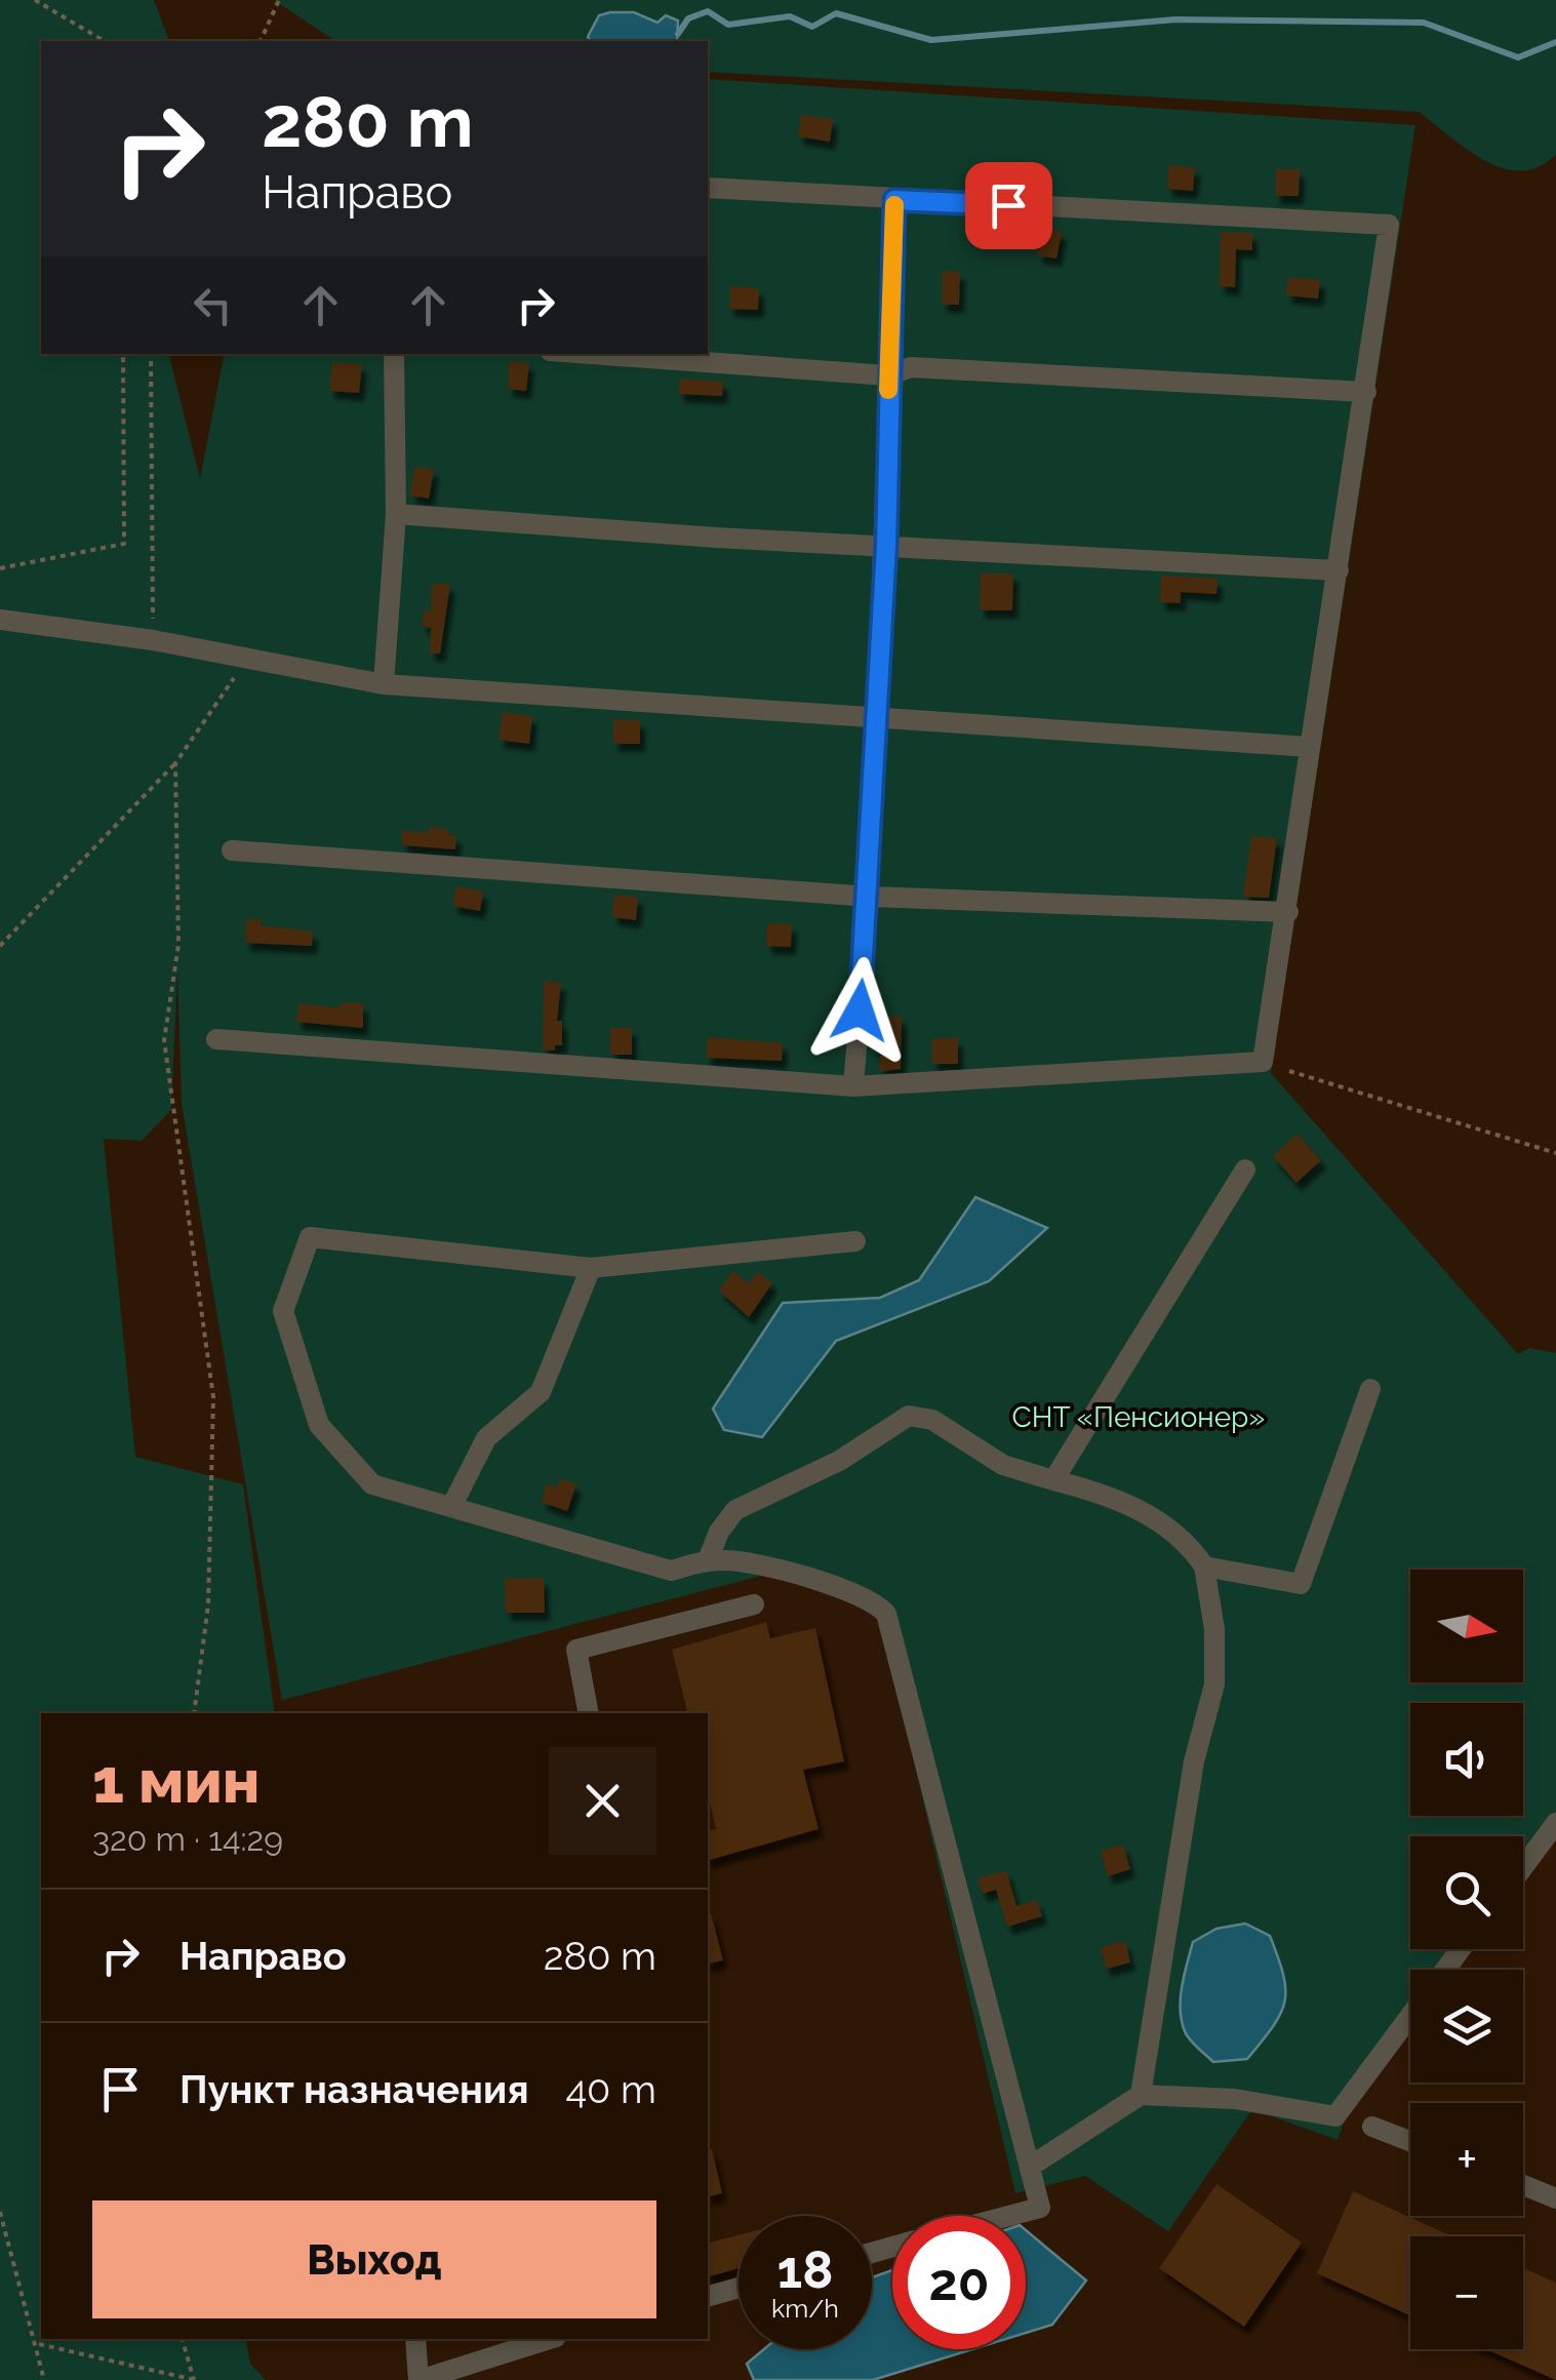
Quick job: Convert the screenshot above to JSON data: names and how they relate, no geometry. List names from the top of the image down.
{
  "parks": ["СНТ «Пенсионер»"],
  "north": "right",
  "page": {
    "turn": ["280 m", "Направо"],
    "map_buttons": ["+", "−"],
    "heading": ["1 мин", "320 m · 14:29"],
    "list": [
      {
        "name": "Направо",
        "value": "280 m"
      },
      {
        "name": "Пункт назначения",
        "value": "40 m"
      }
    ],
    "buttons": "Выход",
    "speed": "18 km/h",
    "limit": "20"
  }
}
